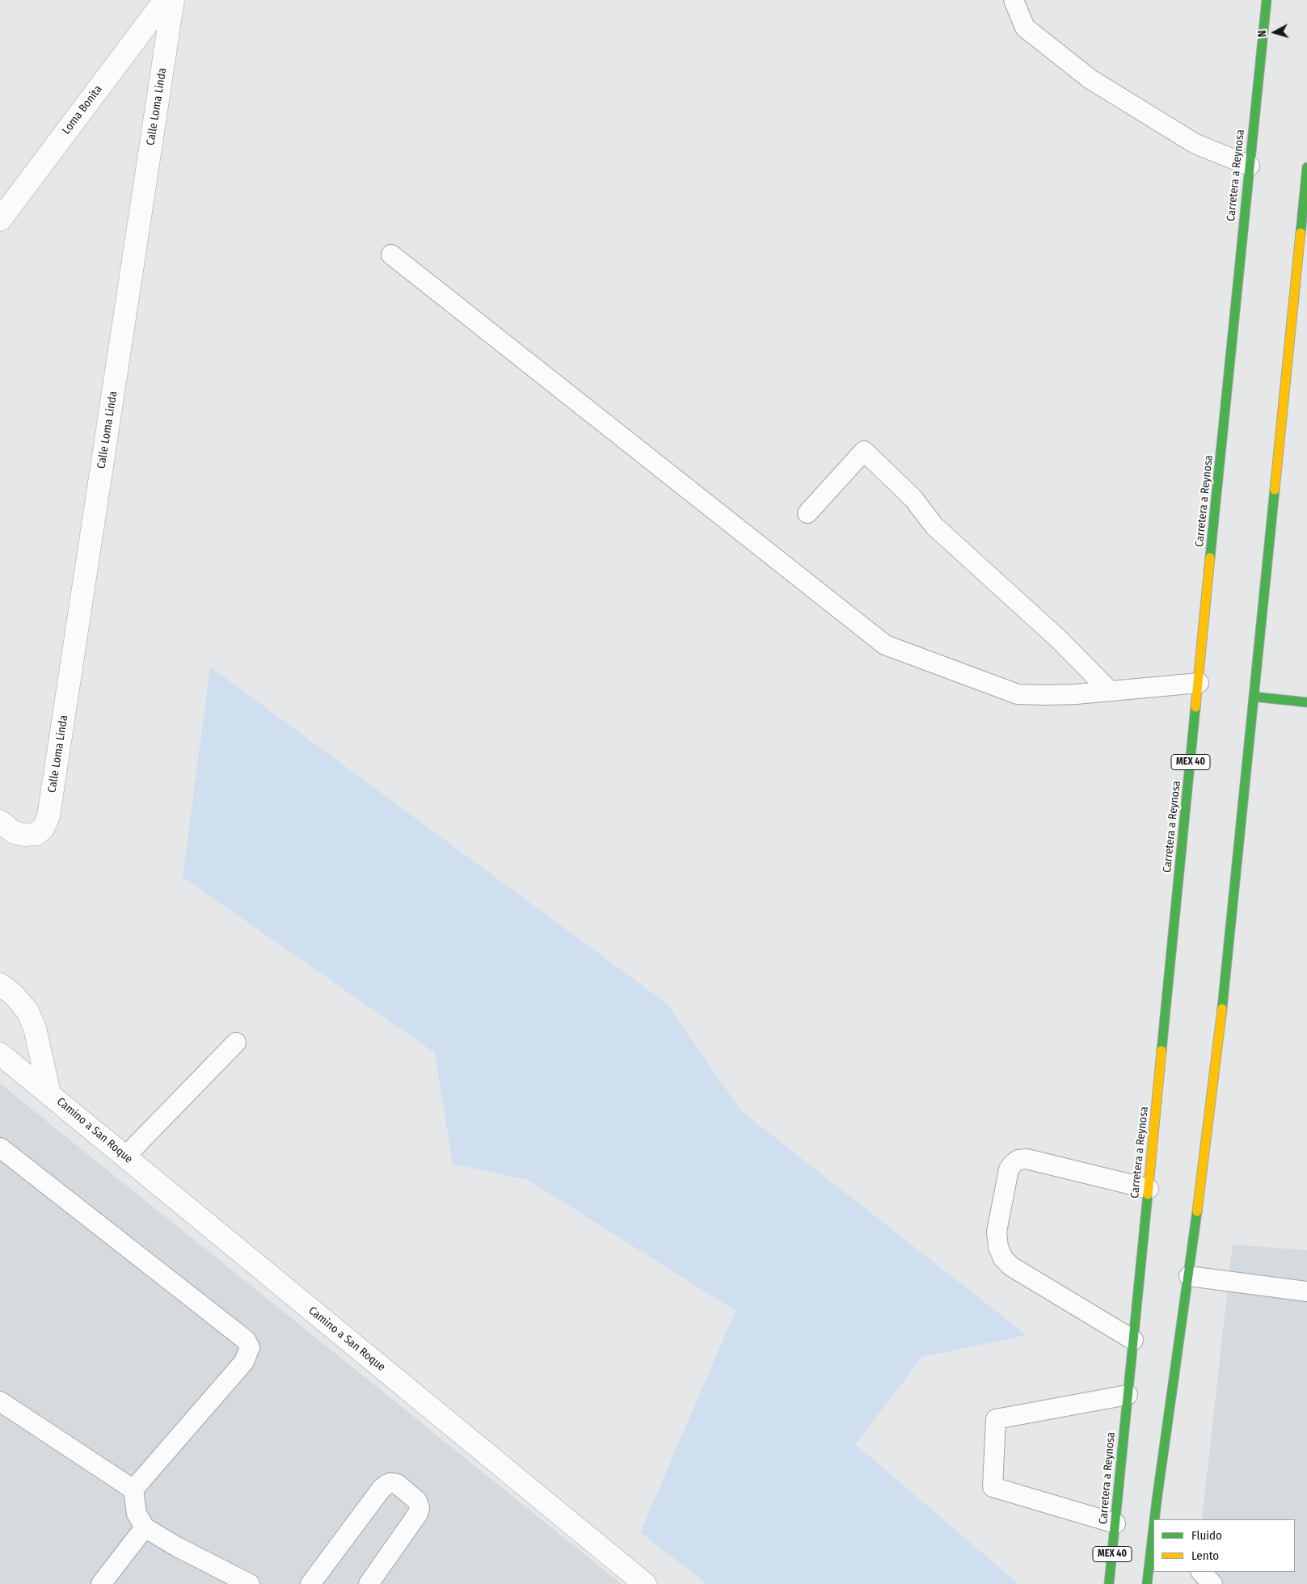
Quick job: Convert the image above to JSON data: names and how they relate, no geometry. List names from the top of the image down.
{
  "streets": {
    "main road": ["Carretera a Reynosa", "MEX 40"],
    "street": ["Calle Loma Linda", "Loma Bonita", "Camino a San Roque"]
  },
  "legend": ["Fluido", "Lento"],
  "north": "left"
}
